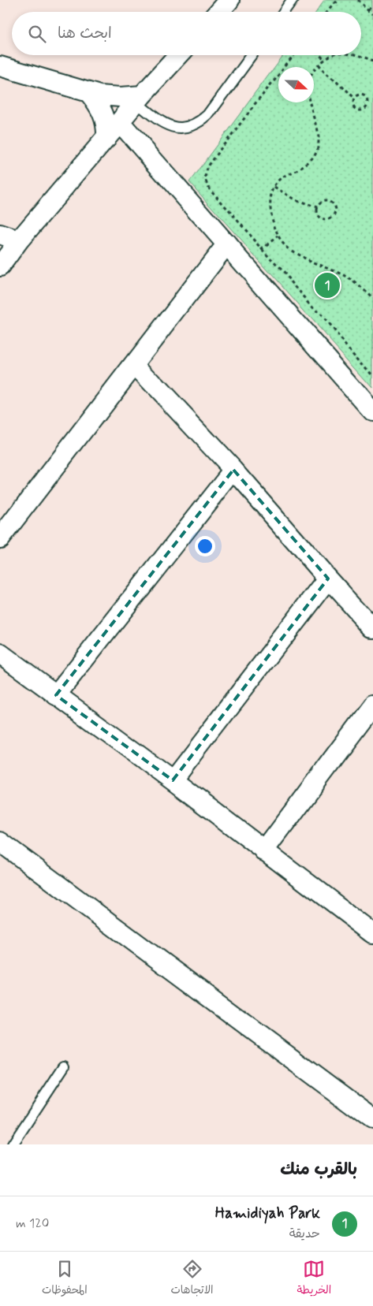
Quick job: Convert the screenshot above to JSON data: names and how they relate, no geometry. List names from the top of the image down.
{
  "north": "right",
  "page": {
    "search": "ابحث هنا",
    "pins": "1",
    "heading": "بالقرب منك",
    "list": [
      {
        "mark": "1",
        "name": "Hamidiyah Park",
        "note": "حديقة",
        "value": "120 m"
      }
    ],
    "nav": ["الخريطة", "الاتجاهات", "المحفوظات"]
  }
}
